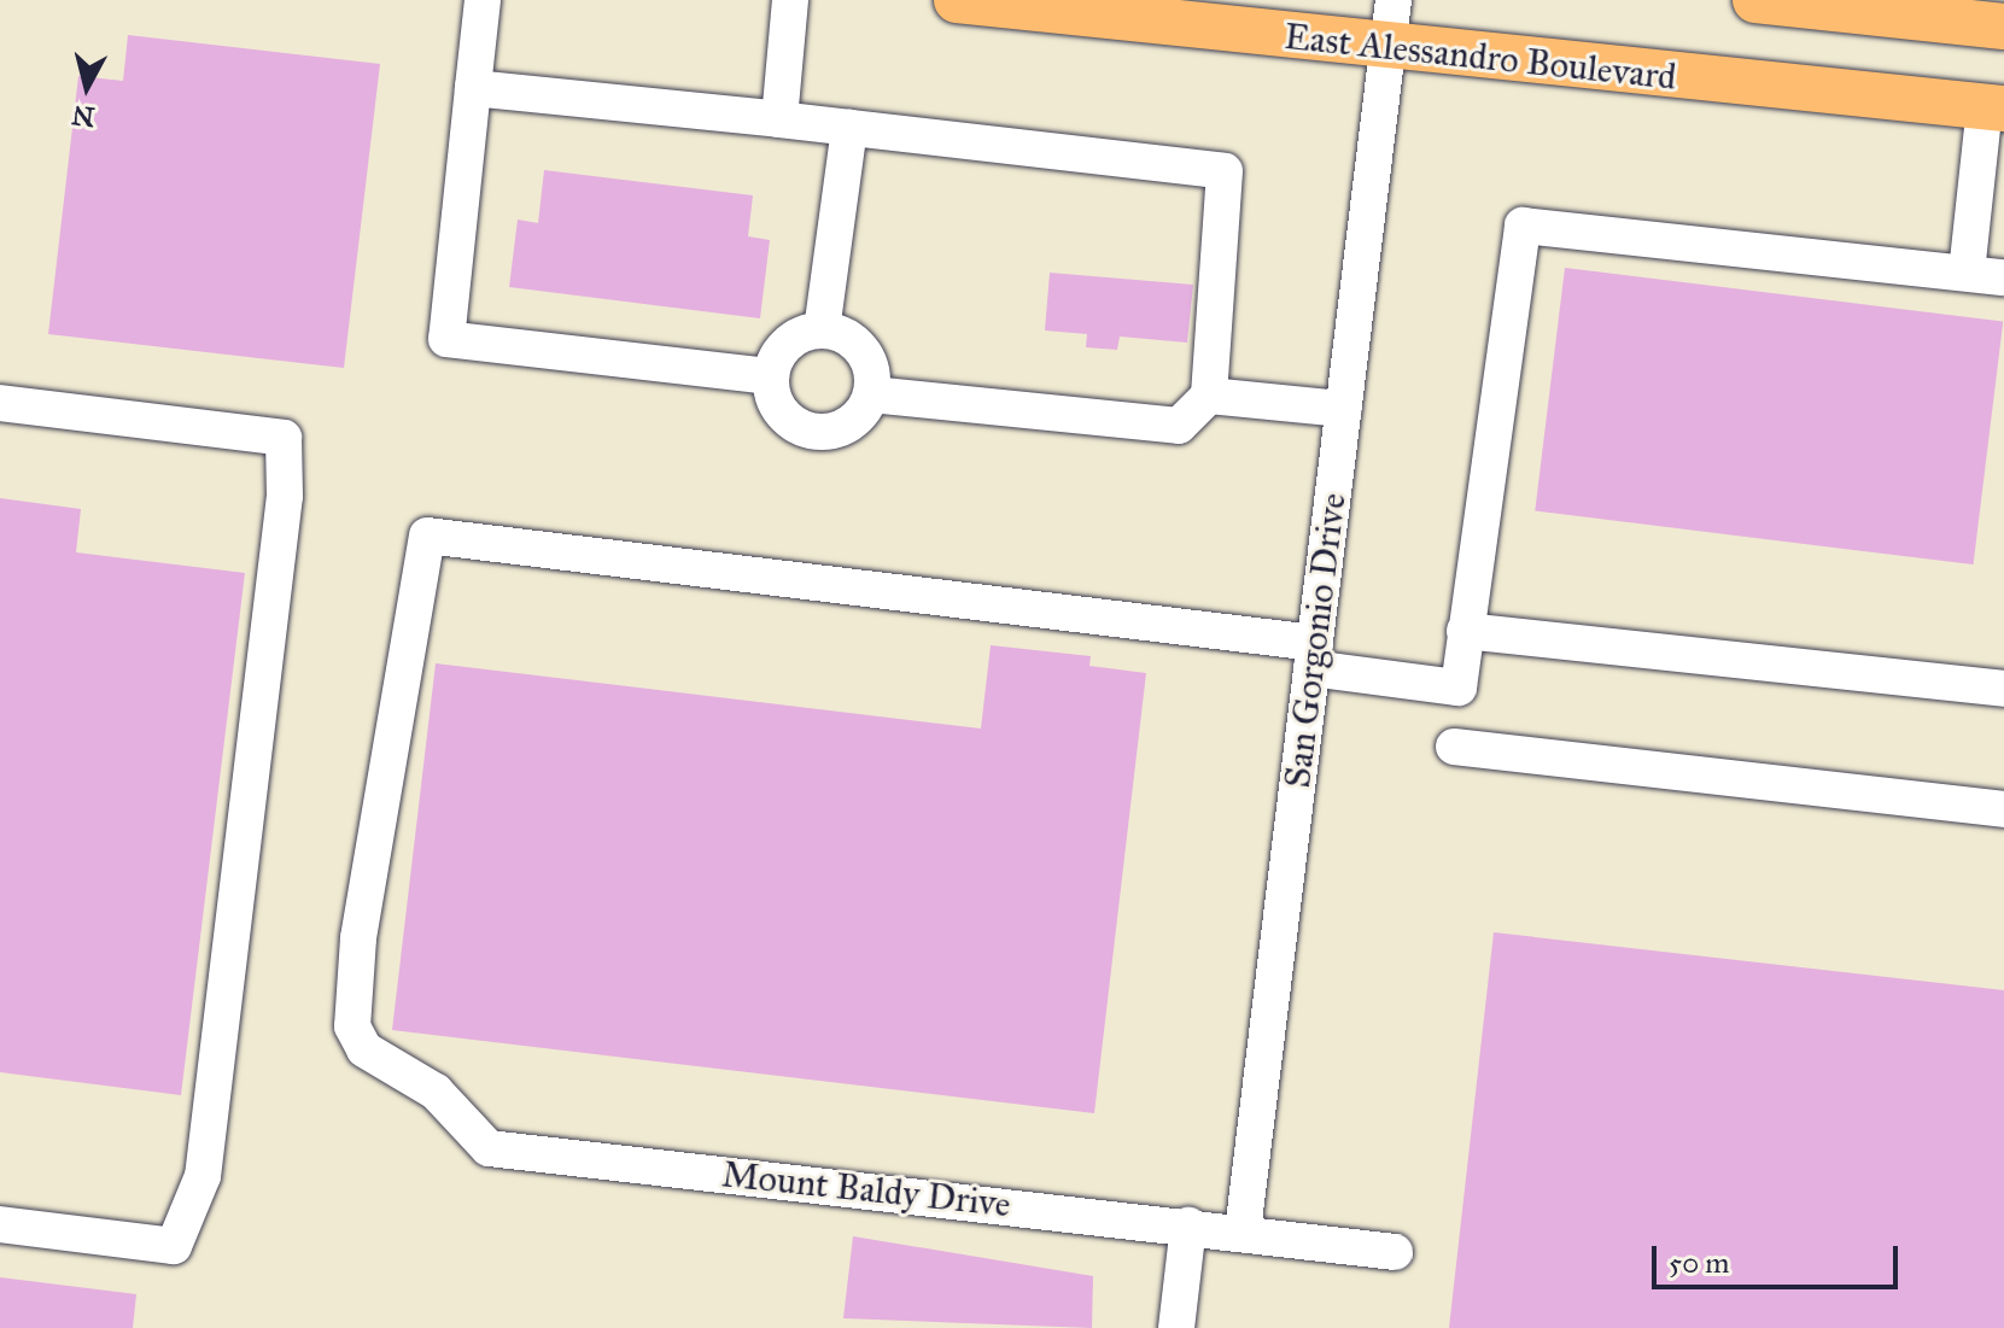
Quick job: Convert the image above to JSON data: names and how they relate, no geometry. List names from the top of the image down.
{
  "streets": {
    "main road": ["East Alessandro Boulevard"],
    "street": ["San Gorgonio Drive", "Mount Baldy Drive"]
  },
  "crossings": [
    ["East Alessandro Boulevard", "San Gorgonio Drive"],
    ["San Gorgonio Drive", "Mount Baldy Drive"]
  ],
  "scale_bar": "50 m",
  "north": "bottom"
}
